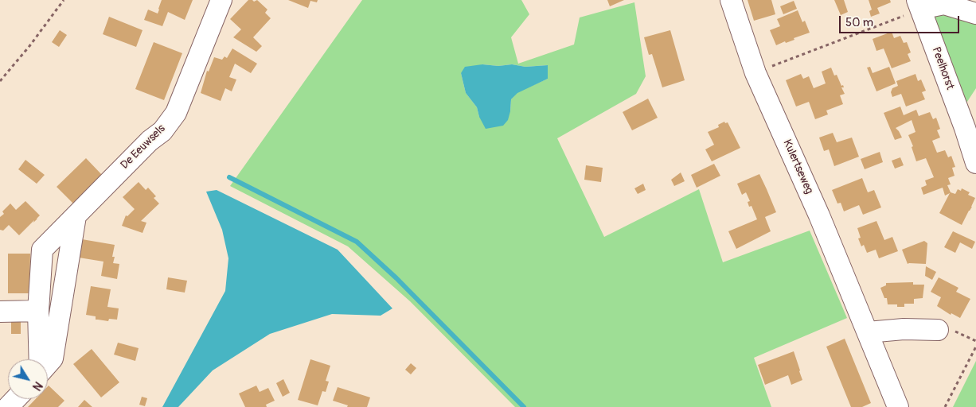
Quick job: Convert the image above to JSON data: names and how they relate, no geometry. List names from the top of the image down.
{
  "streets": {
    "street": ["Peelhorst", "De Eeuwsels", "Kulertseweg"]
  },
  "scale_bar": "50 m",
  "north": "bottom right"
}
